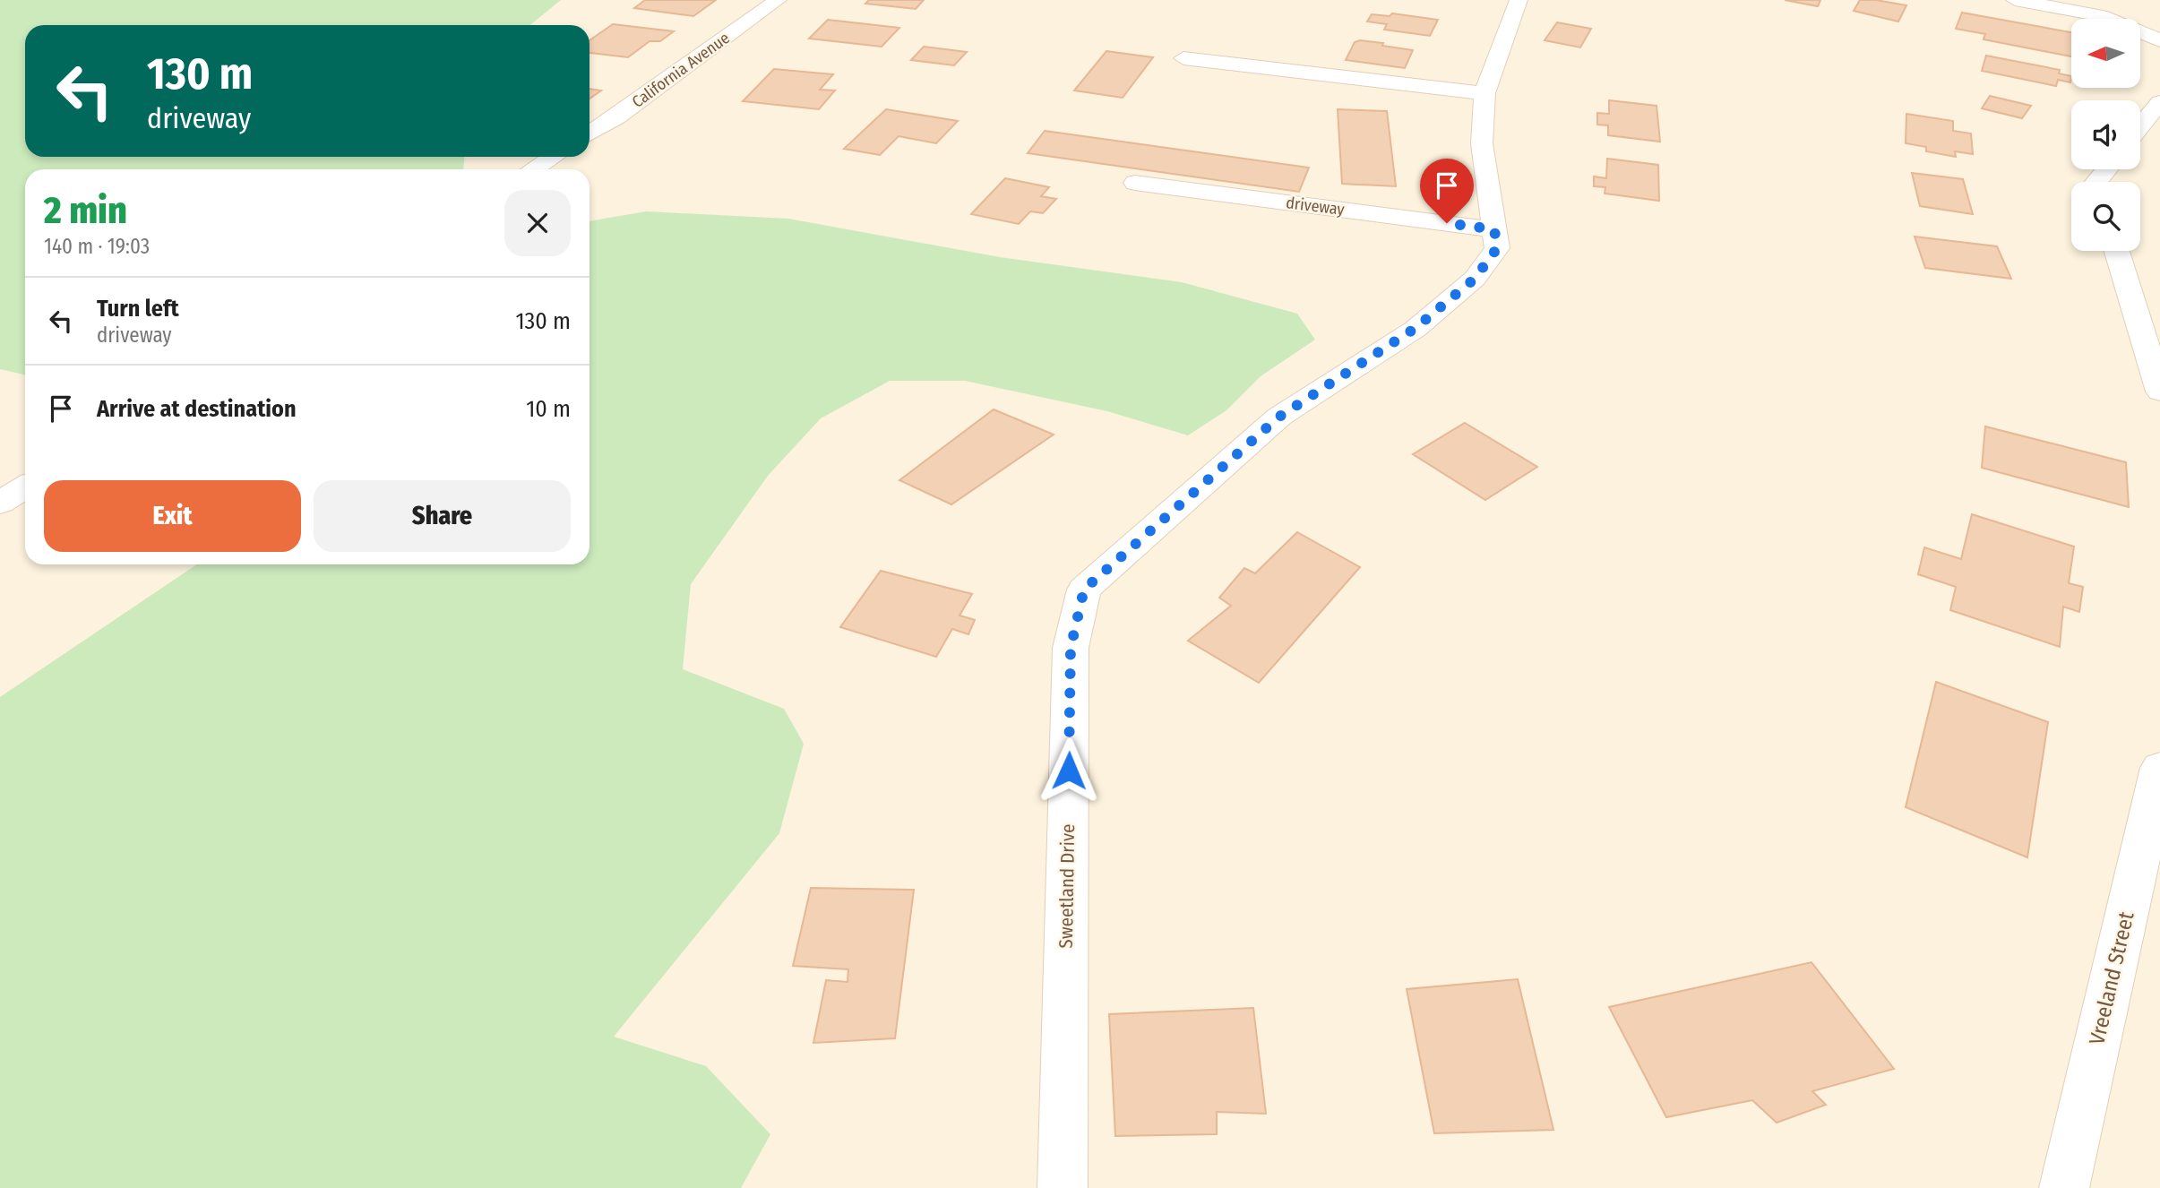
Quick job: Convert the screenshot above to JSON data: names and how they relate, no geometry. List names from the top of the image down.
{
  "streets": {
    "street": [
      "California Avenue",
      "driveway",
      "Sweetland Drive",
      "Vreeland Street"
    ]
  },
  "crossings": [
    ["driveway", "Sweetland Drive"]
  ],
  "north": "left",
  "page": {
    "turn": ["130 m", "driveway"],
    "heading": ["2 min", "140 m · 19:03"],
    "list": [
      {
        "name": "Turn left",
        "note": "driveway",
        "value": "130 m"
      },
      {
        "name": "Arrive at destination",
        "value": "10 m"
      }
    ],
    "buttons": ["Exit", "Share"]
  }
}
